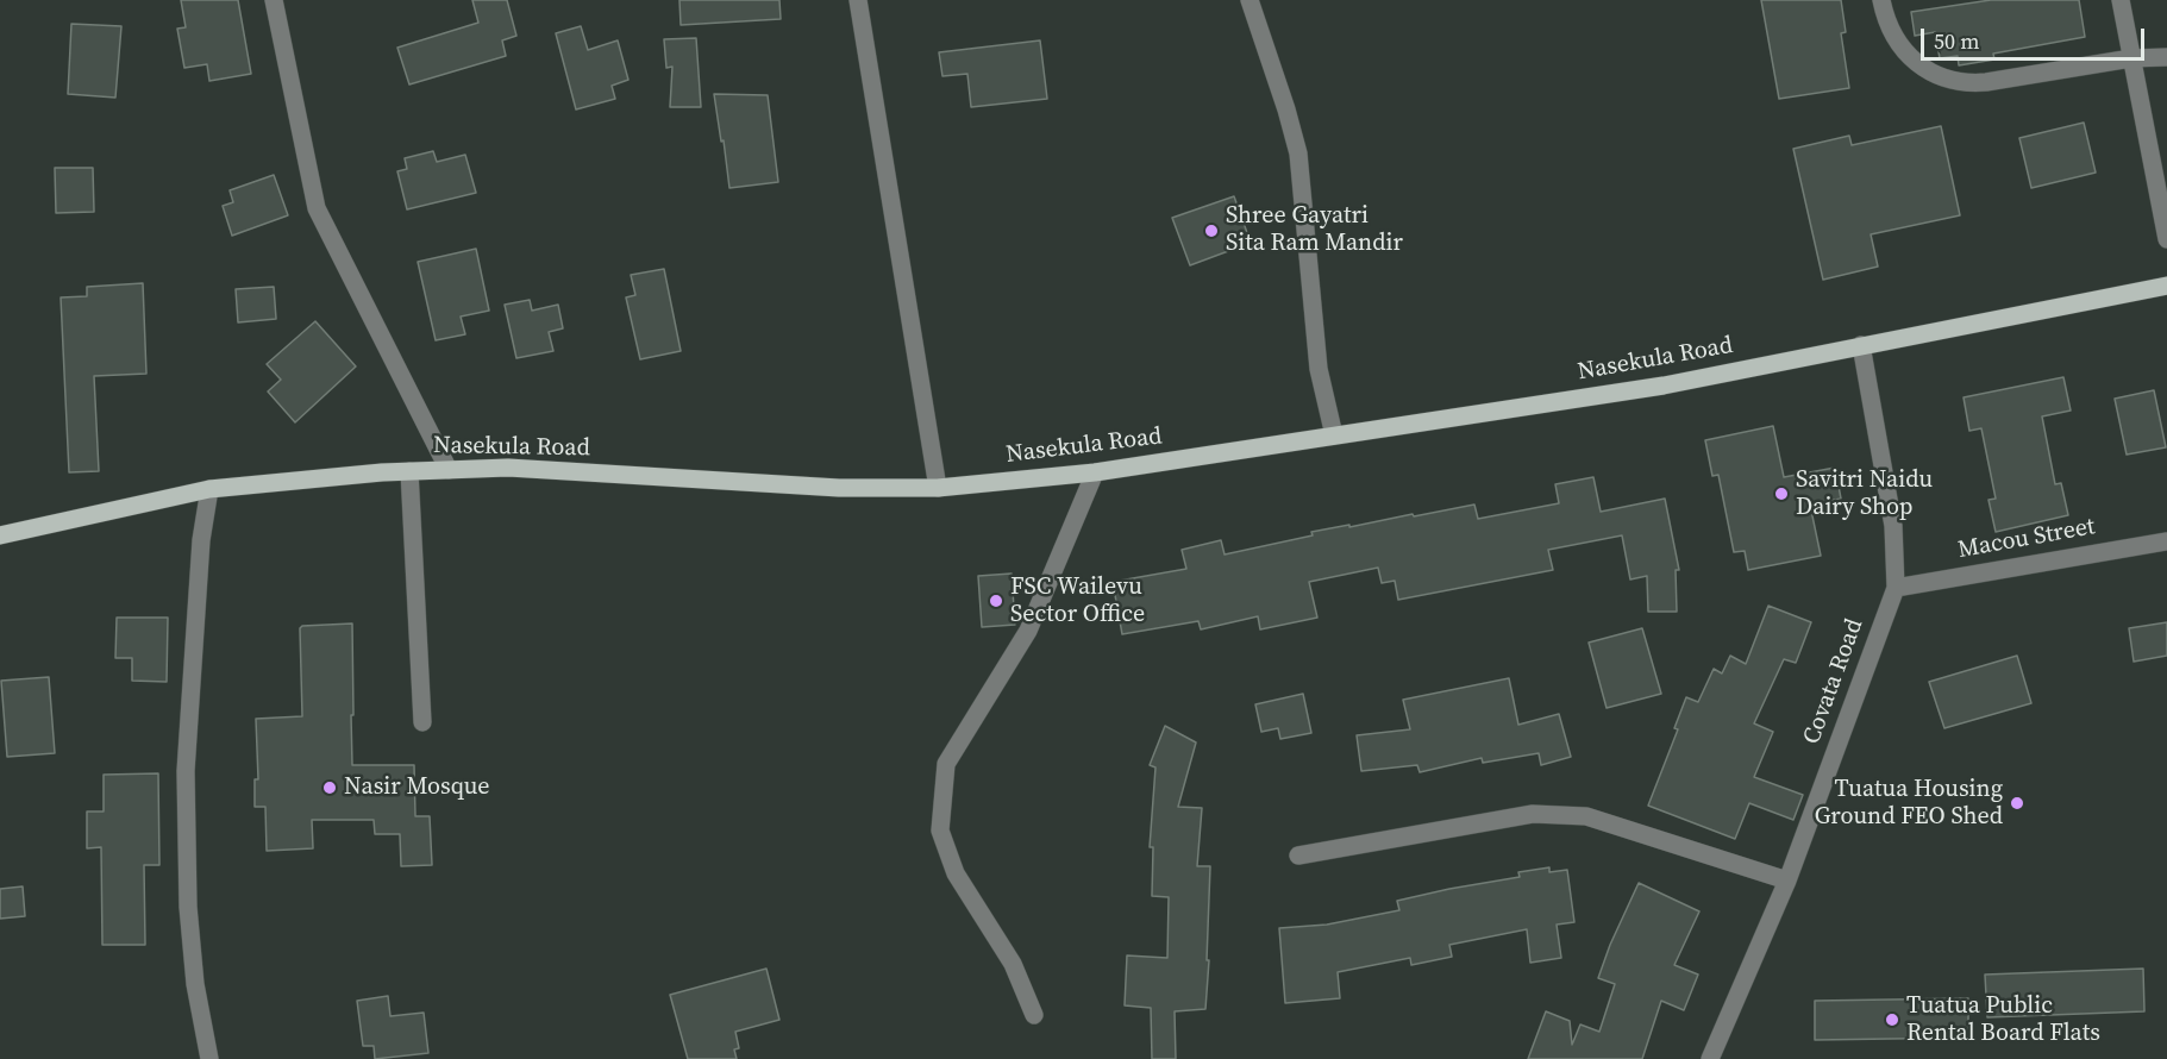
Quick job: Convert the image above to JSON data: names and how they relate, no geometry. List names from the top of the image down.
{
  "streets": {
    "main road": ["Nasekula Road"],
    "street": ["Macou Street", "Covata Road"]
  },
  "crossings": [
    ["Nasekula Road", "Covata Road"],
    ["Macou Street", "Covata Road"]
  ],
  "places": [
    "Shree Gayatri Sita Ram Mandir",
    "Savitri Naidu Dairy Shop",
    "FSC Wailevu Sector Office",
    "Nasir Mosque",
    "Tuatua Housing Ground FEO Shed",
    "Tuatua Public Rental Board Flats"
  ],
  "scale_bar": "50 m"
}
